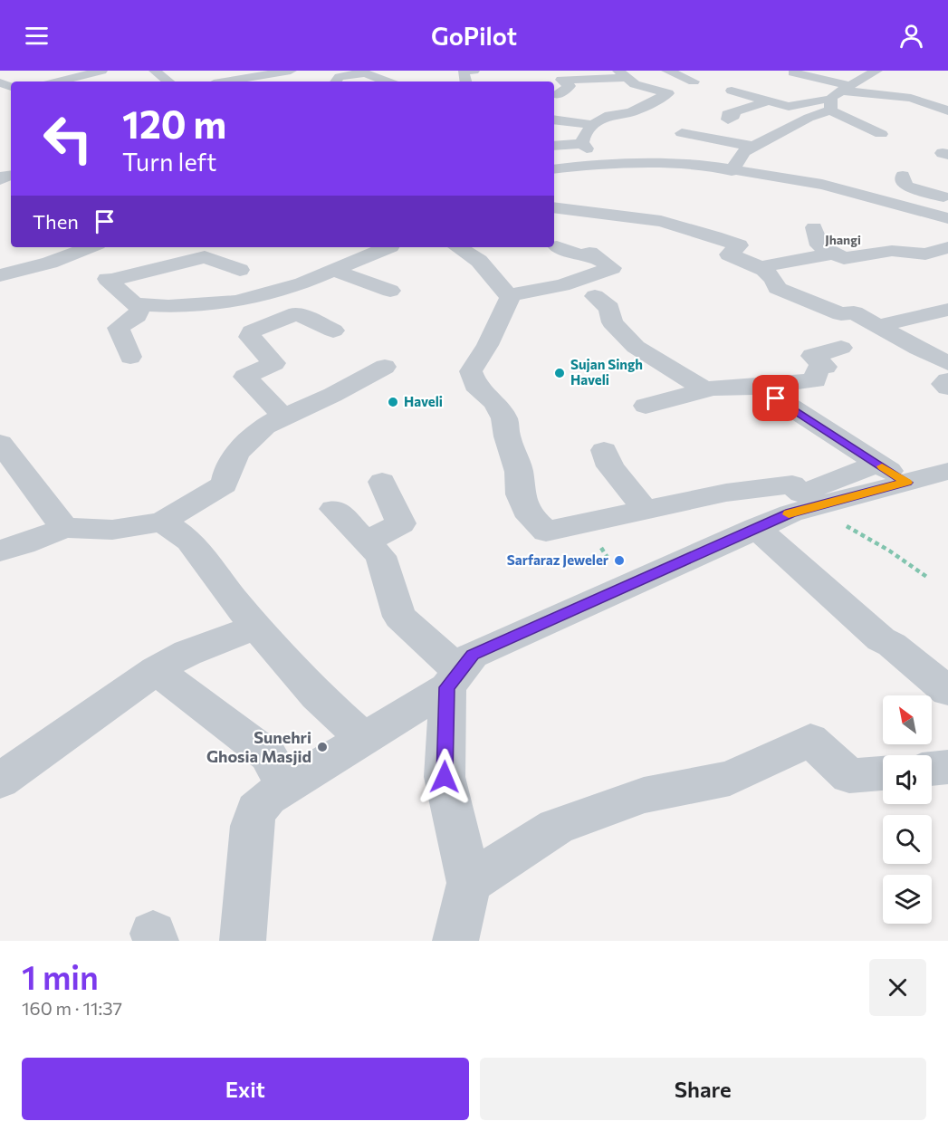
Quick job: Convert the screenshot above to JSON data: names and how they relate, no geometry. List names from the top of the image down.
{
  "districts": ["Jhangi"],
  "places": [
    "Sujan Singh Haveli",
    "Haveli",
    "Sarfaraz Jeweler",
    "Sunehri Ghosia Masjid"
  ],
  "north": "top left",
  "page": {
    "header": "GoPilot",
    "turn": ["120 m", "Turn left"],
    "then": "Then",
    "heading": ["1 min", "160 m · 11:37"],
    "buttons": ["Exit", "Share"]
  }
}
